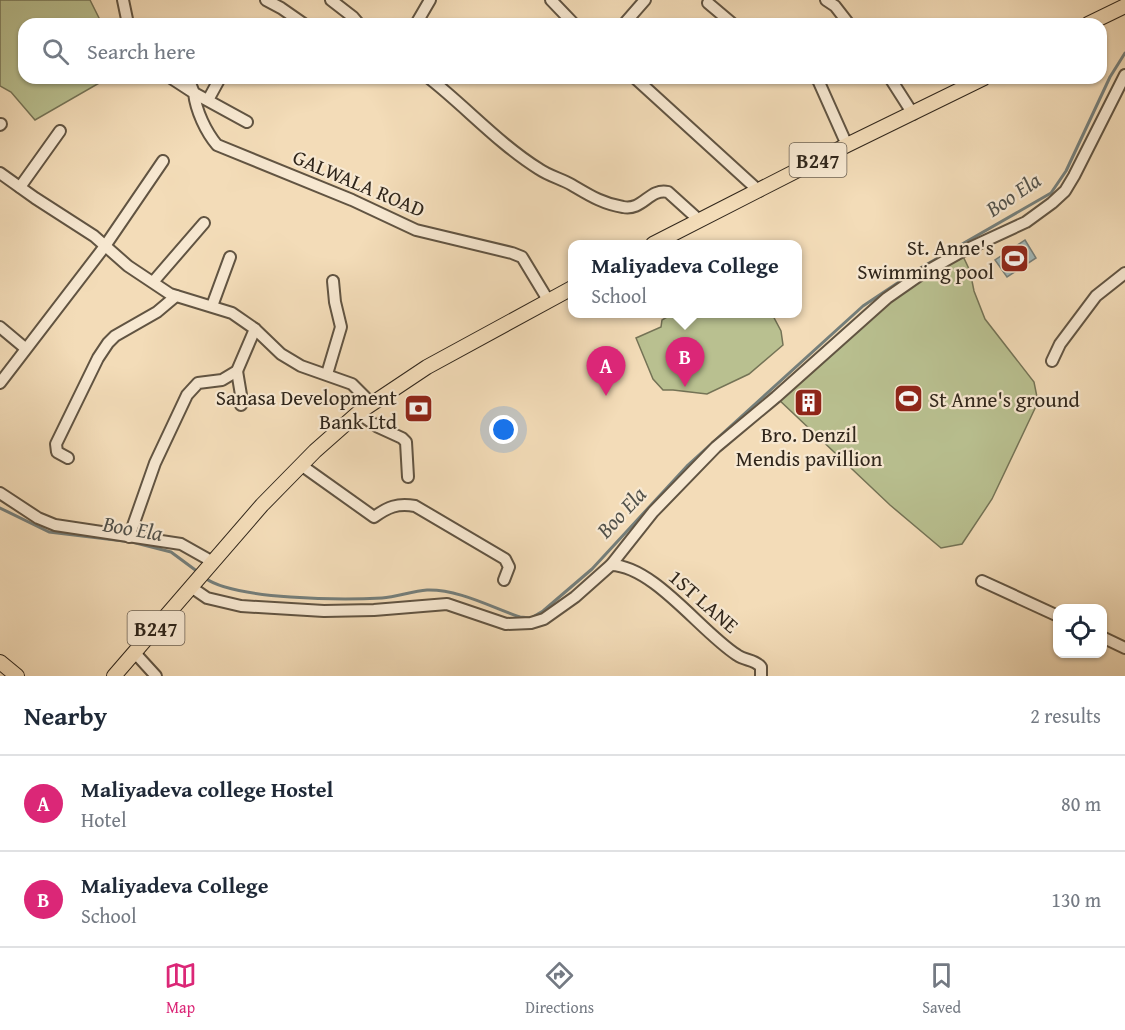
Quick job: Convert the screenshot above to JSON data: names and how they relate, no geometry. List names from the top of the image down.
{
  "streets": {
    "main road": ["B247"],
    "street": ["GALWALA ROAD", "1ST LANE"]
  },
  "crossings": [
    ["B247", "GALWALA ROAD"]
  ],
  "water": ["Boo Ela"],
  "places": {
    "sports": ["St. Anne's Swimming pool", "St Anne's ground"],
    "building": ["Bro. Denzil Mendis pavillion"],
    "bank": ["Sanasa Development Bank Ltd"]
  },
  "page": {
    "search": "Search here",
    "popup": ["Maliyadeva College", "School"],
    "pins": ["B", "A"],
    "heading": ["Nearby", "2 results"],
    "list": [
      {
        "mark": "A",
        "name": "Maliyadeva college Hostel",
        "note": "Hotel",
        "value": "80 m"
      },
      {
        "mark": "B",
        "name": "Maliyadeva College",
        "note": "School",
        "value": "130 m"
      }
    ],
    "nav": ["Map", "Directions", "Saved"]
  }
}
